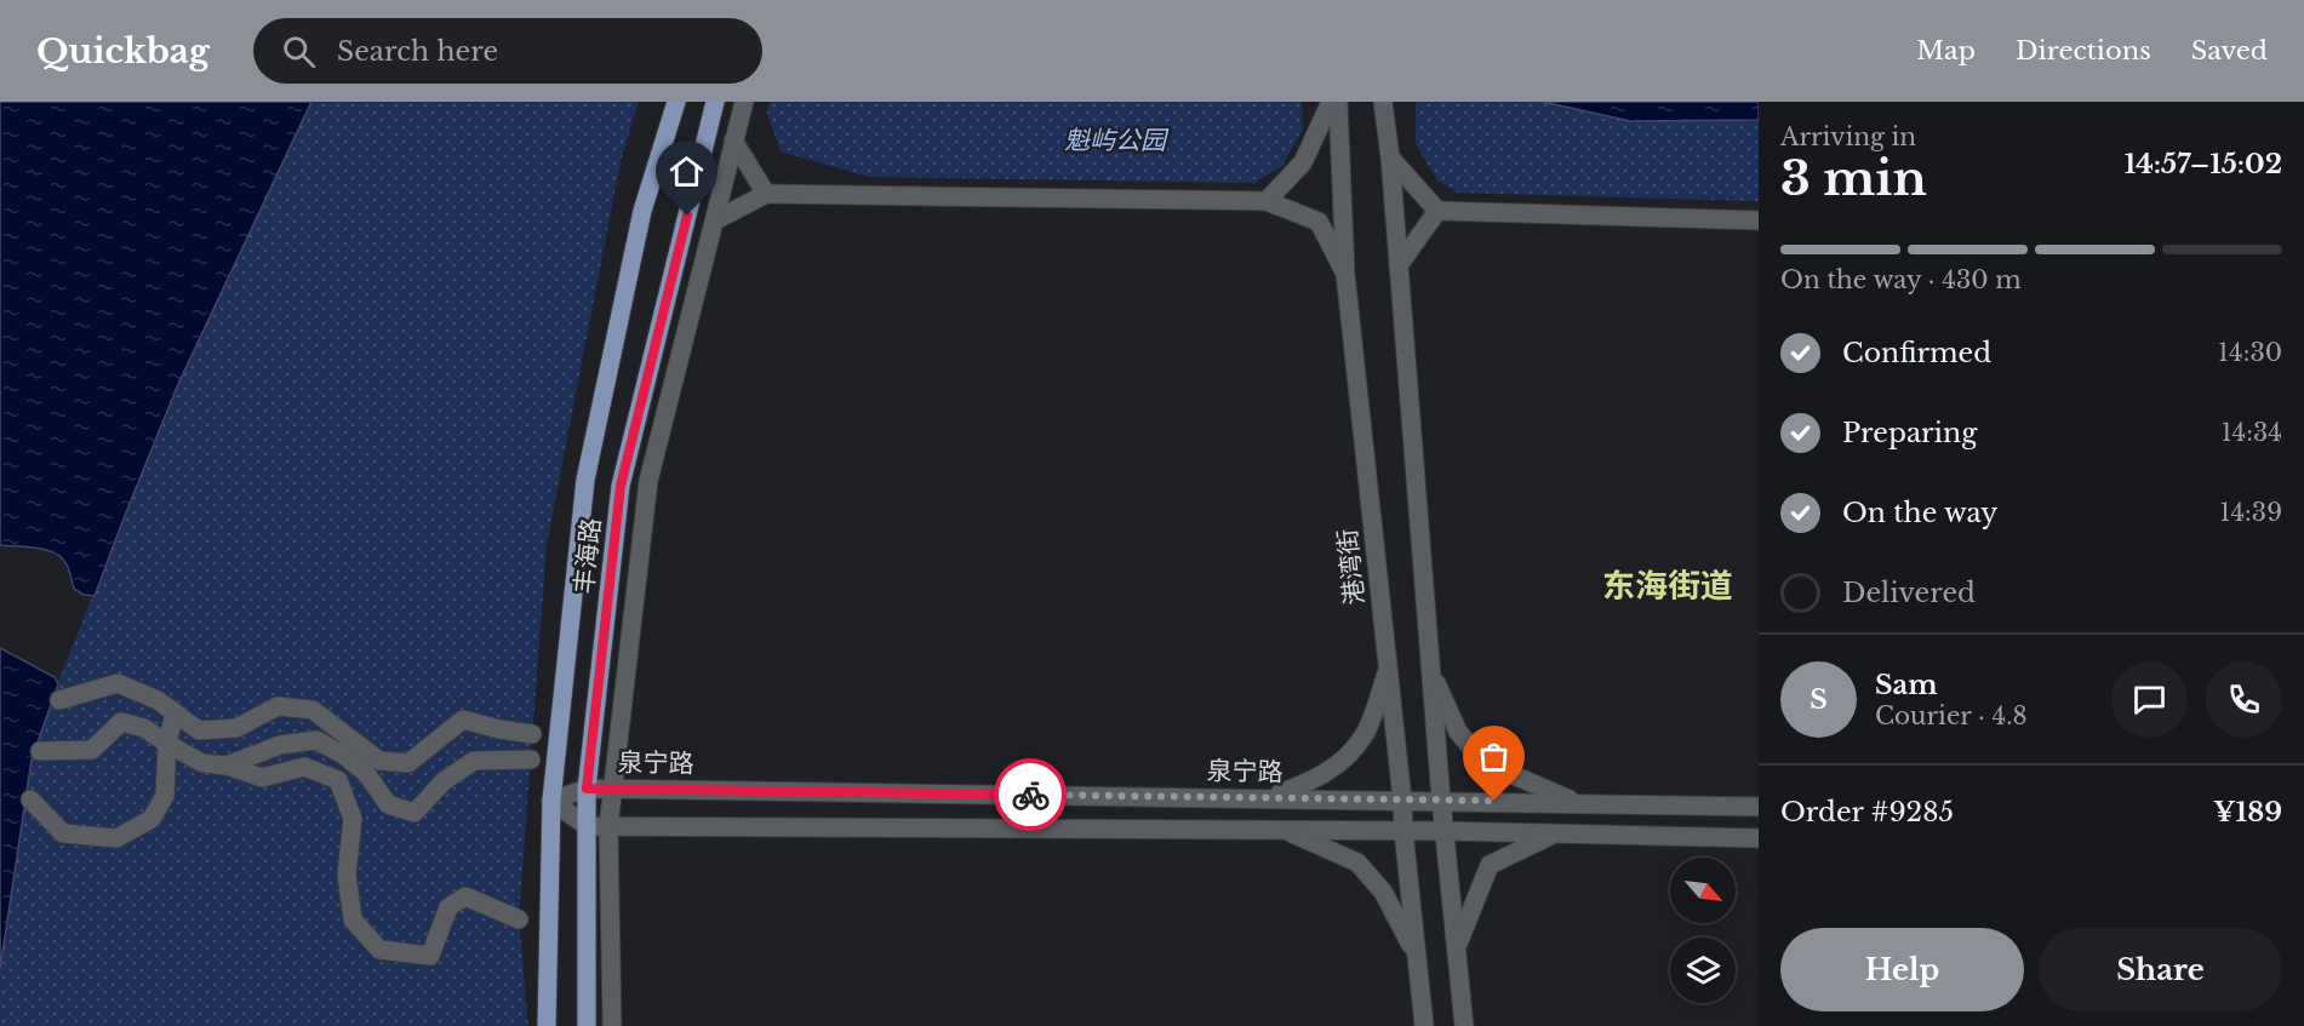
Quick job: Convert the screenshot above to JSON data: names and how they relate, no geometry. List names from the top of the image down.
{
  "streets": {
    "main road": ["丰海路"],
    "street": ["港湾街", "泉宁路"]
  },
  "crossings": [
    ["丰海路", "泉宁路"],
    ["港湾街", "泉宁路"]
  ],
  "districts": ["东海街道"],
  "parks": ["魁屿公园"],
  "north": "bottom right",
  "page": {
    "header": "Quickbag",
    "search": "Search here",
    "nav": ["Map", "Directions", "Saved"],
    "heading": ["3 min", "Arriving in", "14:57–15:02"],
    "panel": [
      "Sam",
      "Courier · 4.8",
      "Order #9285",
      "¥189"
    ],
    "bar": "On the way · 430 m",
    "list": [
      ["Confirmed", "14:30"],
      ["Preparing", "14:34"],
      ["On the way", "14:39"],
      "Delivered"
    ],
    "round": "S",
    "buttons": ["Help", "Share"]
  }
}
